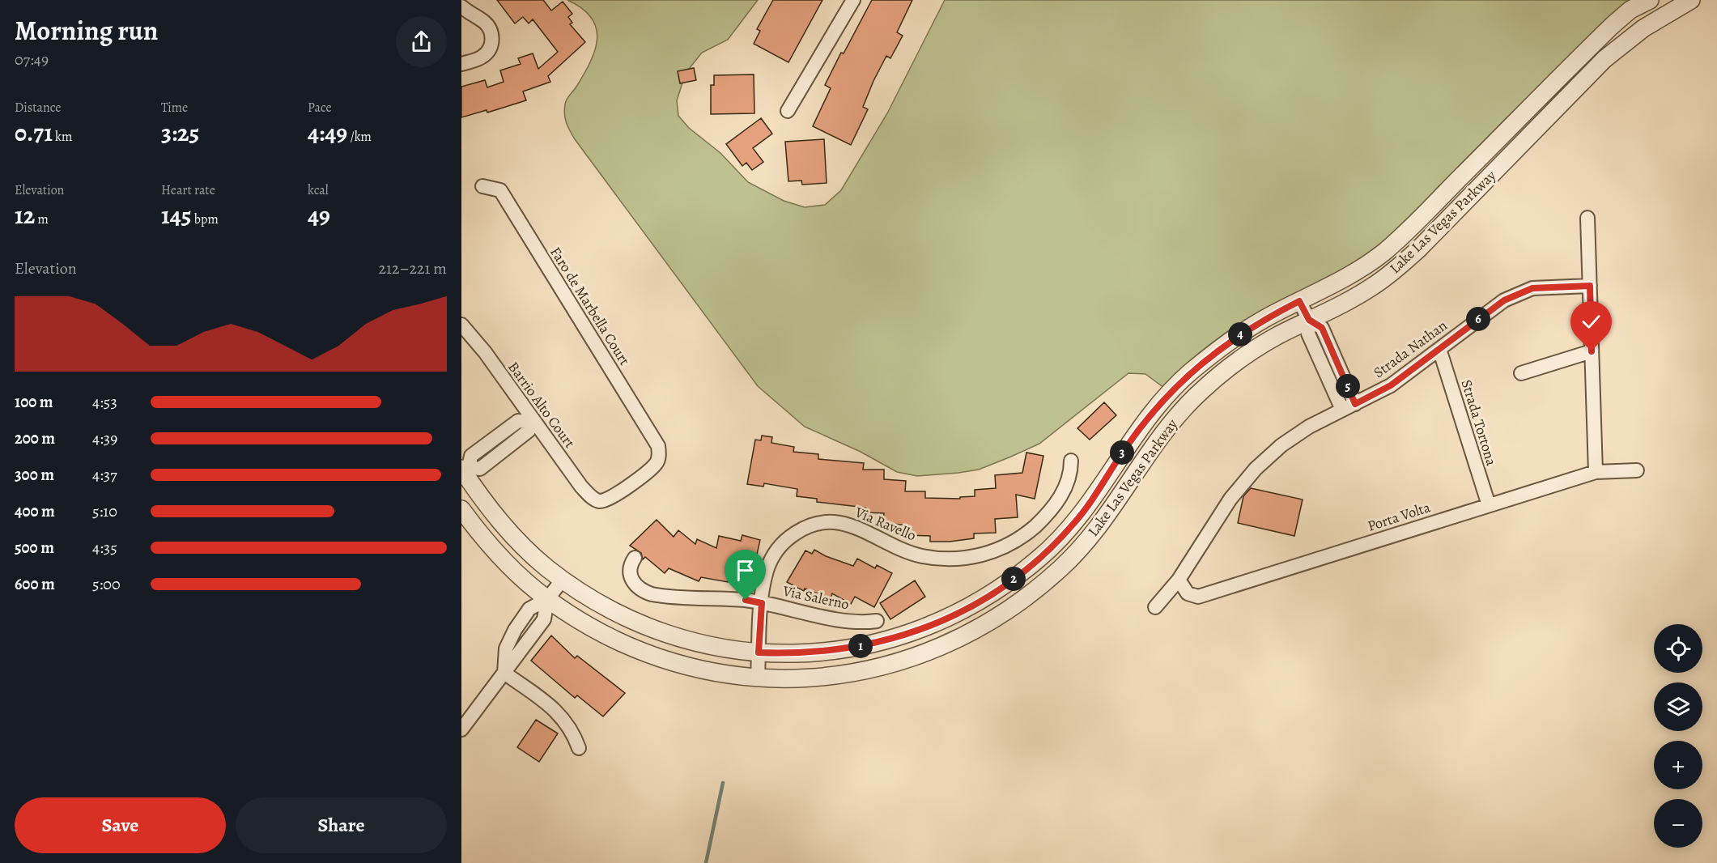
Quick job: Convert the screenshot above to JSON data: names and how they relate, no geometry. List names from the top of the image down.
{
  "streets": {
    "street": [
      "Lake Las Vegas Parkway",
      "Faro de Marbella Court",
      "Strada Nathan",
      "Barrio Alto Court",
      "Strada Tortona",
      "Porta Volta",
      "Via Ravello",
      "Via Salerno"
    ]
  },
  "crossings": [
    ["Lake Las Vegas Parkway", "Via Ravello"],
    ["Faro de Marbella Court", "Barrio Alto Court"],
    ["Strada Nathan", "Strada Tortona"],
    ["Strada Nathan", "Porta Volta"],
    ["Strada Tortona", "Porta Volta"],
    ["Via Ravello", "Via Salerno"]
  ],
  "page": {
    "heading": ["Morning run", "07:49"],
    "stats": [
      ["Distance", "0.71 km"],
      ["Time", "3:25"],
      ["Pace", "4:49 /km"],
      ["Elevation", "12 m"],
      ["Heart rate", "145 bpm"],
      ["kcal", "49"]
    ],
    "chart": ["Elevation", "212–221 m"],
    "pins": [
      "6",
      "4",
      "5",
      "3",
      "2",
      "1"
    ],
    "list": [
      {
        "name": "100 m",
        "note": "4:53"
      },
      {
        "name": "200 m",
        "note": "4:39"
      },
      {
        "name": "300 m",
        "note": "4:37"
      },
      {
        "name": "400 m",
        "note": "5:10"
      },
      {
        "name": "500 m",
        "note": "4:35"
      },
      {
        "name": "600 m",
        "note": "5:00"
      }
    ],
    "map_buttons": ["+", "−"],
    "buttons": ["Save", "Share"]
  }
}
